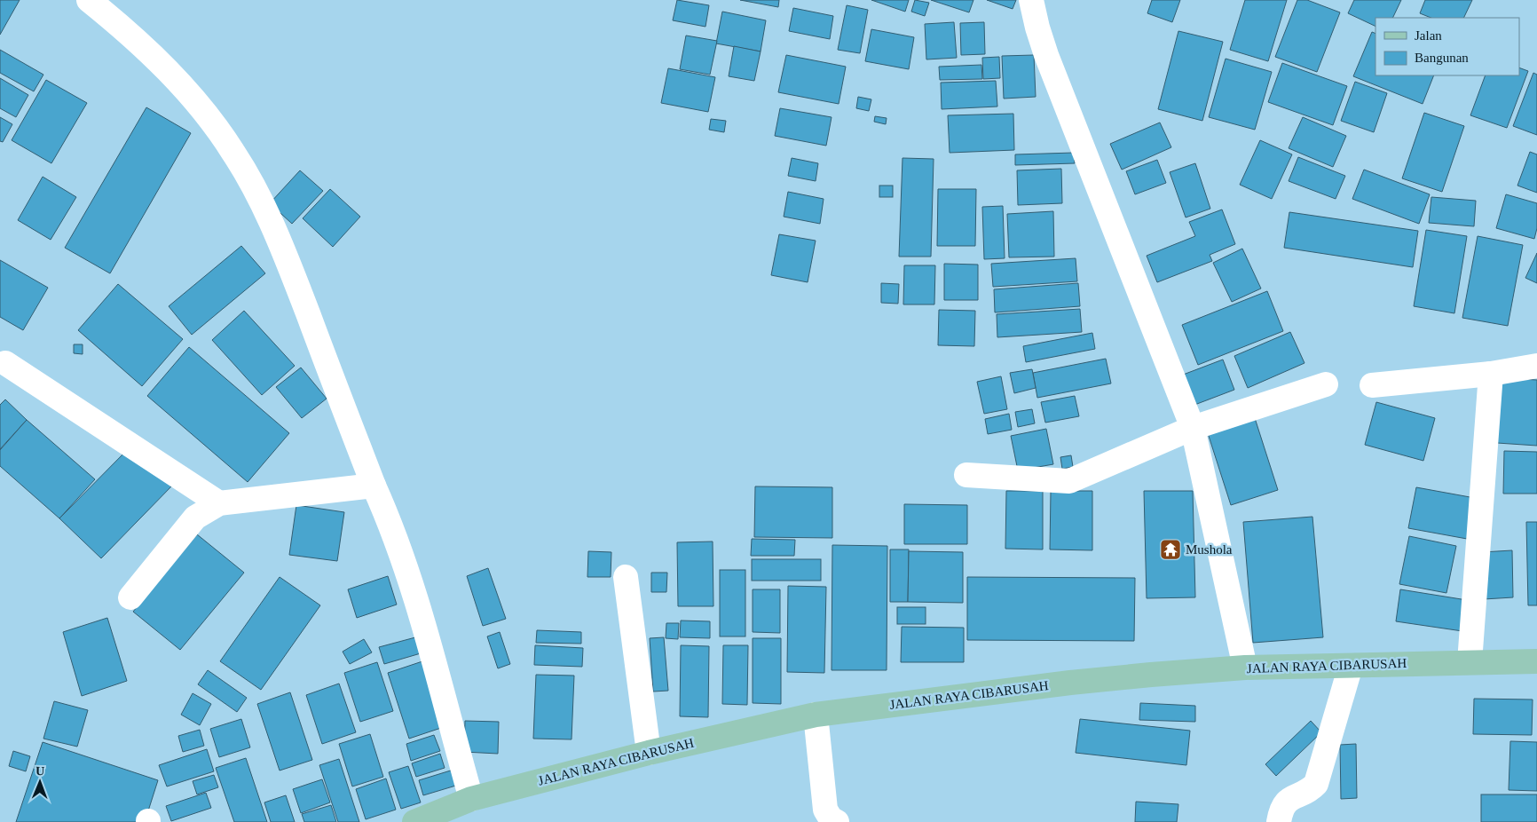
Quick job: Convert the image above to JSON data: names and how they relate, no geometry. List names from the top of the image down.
{
  "streets": {
    "main road": ["JALAN RAYA CIBARUSAH"]
  },
  "places": {
    "temple": ["Mushola"]
  },
  "legend": ["Jalan", "Bangunan"],
  "north": "top"
}
